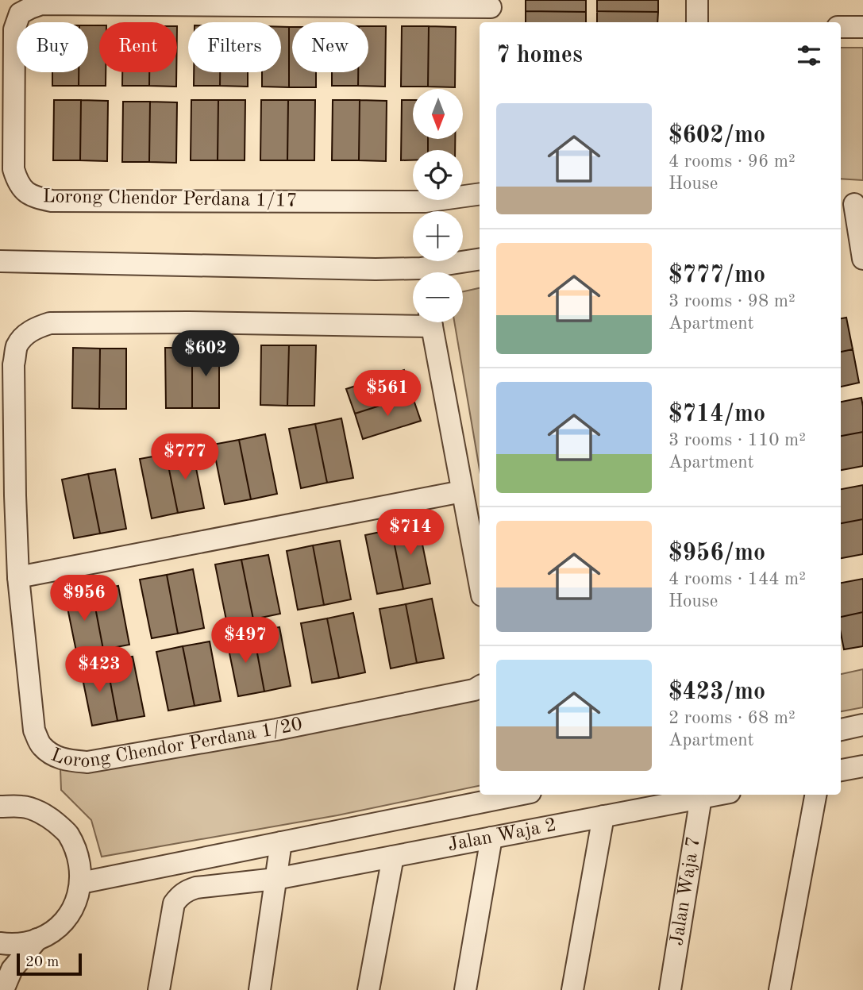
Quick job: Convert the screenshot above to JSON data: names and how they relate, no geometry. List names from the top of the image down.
{
  "streets": {
    "street": [
      "Lorong Chendor Perdana 1/17",
      "Lorong Chendor Perdana 1/20",
      "Jalan Waja 2",
      "Jalan Waja 7"
    ]
  },
  "crossings": [
    ["Jalan Waja 2", "Jalan Waja 7"]
  ],
  "scale_bar": "20 m",
  "north": "bottom",
  "page": {
    "chip": [
      "Buy",
      "Rent",
      "Filters",
      "New"
    ],
    "heading": "7 homes",
    "map_buttons": ["+", "−"],
    "list": [
      {
        "name": "$602/mo",
        "note": "4 rooms · 96 m² · House"
      },
      {
        "name": "$777/mo",
        "note": "3 rooms · 98 m² · Apartment"
      },
      {
        "name": "$714/mo",
        "note": "3 rooms · 110 m² · Apartment"
      },
      {
        "name": "$956/mo",
        "note": "4 rooms · 144 m² · House"
      },
      {
        "name": "$423/mo",
        "note": "2 rooms · 68 m² · Apartment"
      }
    ],
    "price": [
      "$602",
      "$561",
      "$777",
      "$714",
      "$956",
      "$497",
      "$423"
    ],
    "scale": "20 m"
  }
}
